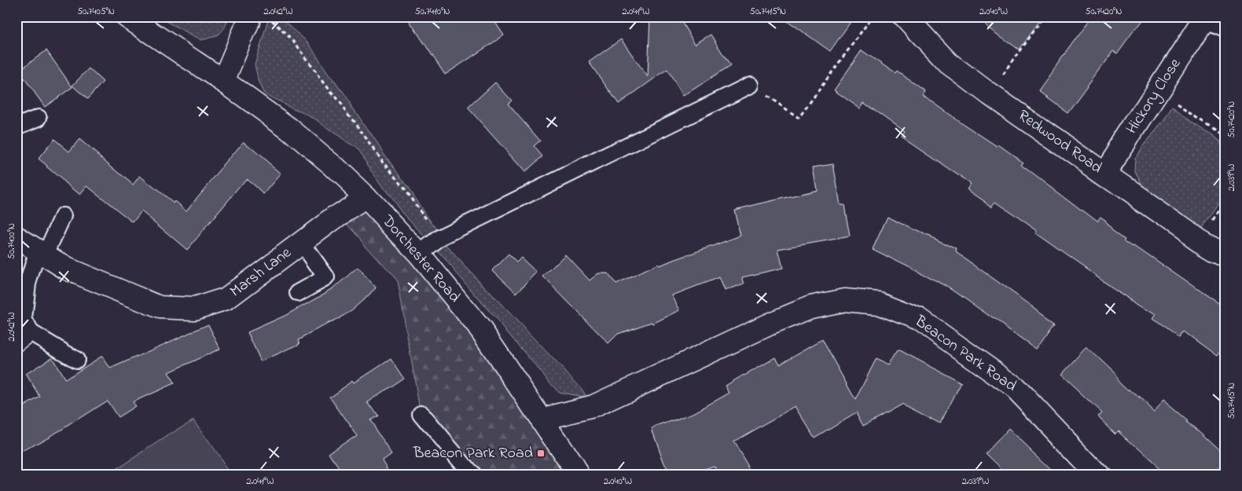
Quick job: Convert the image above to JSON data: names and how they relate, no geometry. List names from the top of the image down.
{
  "streets": {
    "street": [
      "Hickory Close",
      "Redwood Road",
      "Dorchester Road",
      "Marsh Lane",
      "Beacon Park Road"
    ]
  },
  "crossings": [
    ["Hickory Close", "Redwood Road"],
    ["Dorchester Road", "Marsh Lane"],
    ["Dorchester Road", "Beacon Park Road"]
  ],
  "places": {
    "transit": ["Beacon Park Road"]
  },
  "coordinates": [
    "50.7405°N",
    "2.042°W",
    "50.7410°N",
    "2.041°W",
    "50.7415°N",
    "2.040°W",
    "50.7420°N",
    "2.039°W",
    "50.7400°N"
  ]
}
